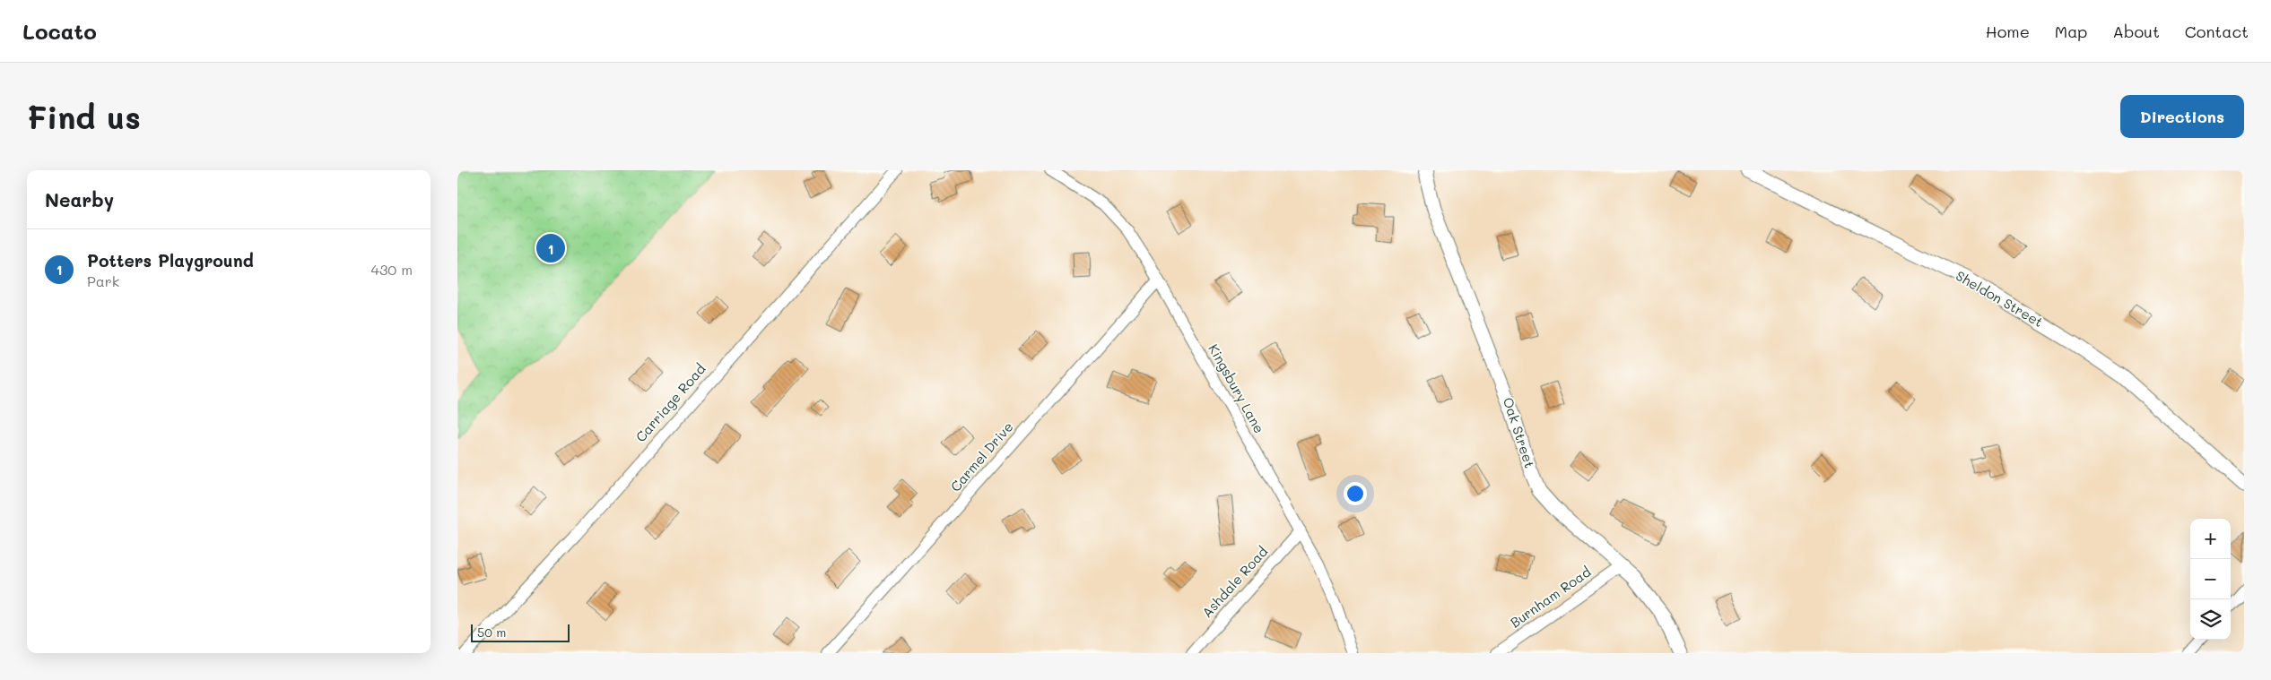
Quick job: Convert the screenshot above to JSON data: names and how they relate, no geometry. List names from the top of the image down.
{
  "streets": {
    "street": [
      "Sheldon Street",
      "Kingsbury Lane",
      "Carriage Road",
      "Oak Street",
      "Carmel Drive",
      "Ashdale Road",
      "Burnham Road"
    ]
  },
  "crossings": [
    ["Kingsbury Lane", "Carmel Drive"],
    ["Kingsbury Lane", "Ashdale Road"],
    ["Oak Street", "Burnham Road"]
  ],
  "scale_bar": "50 m",
  "page": {
    "header": "Locato",
    "nav": [
      "Home",
      "Map",
      "About",
      "Contact"
    ],
    "buttons": "Directions",
    "title": "Find us",
    "heading": "Nearby",
    "list": [
      {
        "mark": "1",
        "name": "Potters Playground",
        "note": "Park",
        "value": "430 m"
      }
    ],
    "pins": "1",
    "map_buttons": ["+", "−"],
    "scale": "50 m"
  }
}
